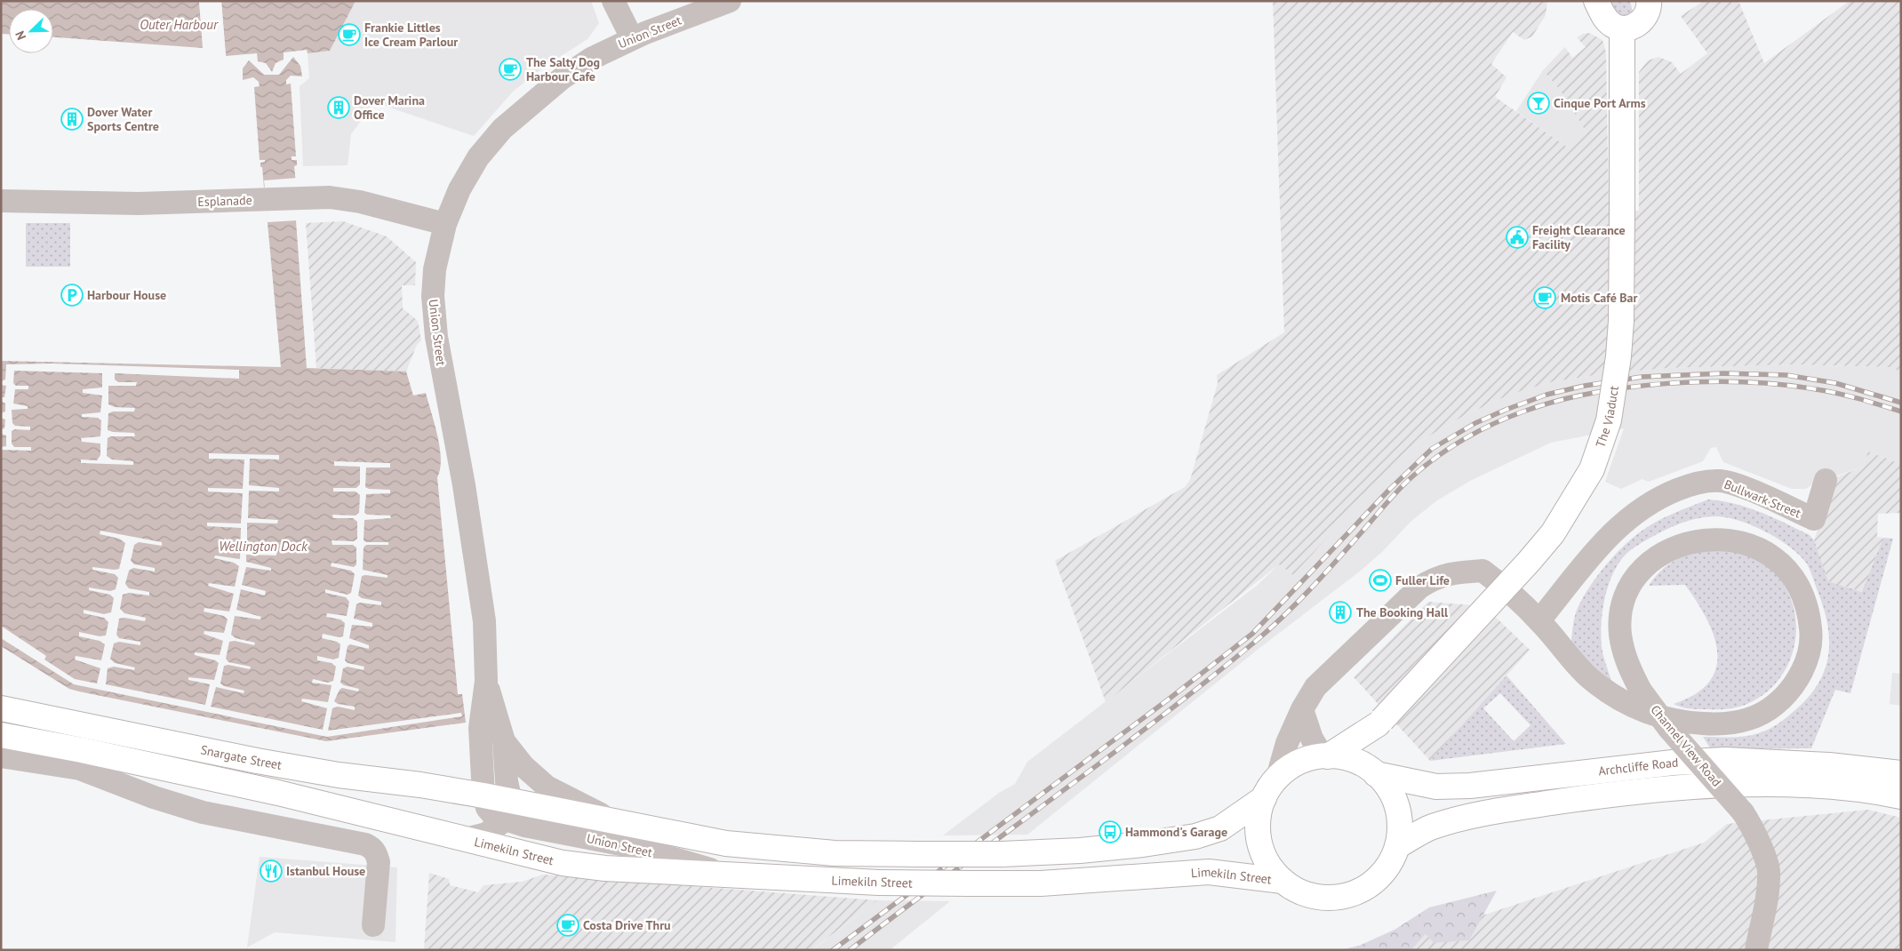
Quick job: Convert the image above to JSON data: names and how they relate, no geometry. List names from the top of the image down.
{
  "streets": {
    "highway": [
      "The Viaduct",
      "Snargate Street",
      "Archcliffe Road",
      "Limekiln Street"
    ],
    "street": [
      "Union Street",
      "Esplanade",
      "Bullwark Street",
      "Channel View Road"
    ]
  },
  "crossings": [
    ["Union Street", "Esplanade"],
    ["Union Street", "Snargate Street"],
    ["Union Street", "Limekiln Street"],
    ["The Viaduct", "Channel View Road"],
    ["The Viaduct", "Archcliffe Road"],
    ["The Viaduct", "Limekiln Street"],
    ["Bullwark Street", "Channel View Road"],
    ["Channel View Road", "Archcliffe Road"],
    ["Channel View Road", "Limekiln Street"],
    ["Archcliffe Road", "Limekiln Street"]
  ],
  "water": ["Outer Harbour", "Wellington Dock"],
  "places": {
    "cafe": [
      "Frankie Littles Ice Cream Parlour",
      "The Salty Dog Harbour Cafe",
      "Motis Café Bar",
      "Costa Drive Thru"
    ],
    "bar": ["Cinque Port Arms"],
    "building": ["Dover Marina Office", "Dover Water Sports Centre", "The Booking Hall"],
    "public building": ["Freight Clearance Facility"],
    "parking": ["Harbour House"],
    "sports": ["Fuller Life"],
    "bus stop": ["Hammond's Garage"],
    "restaurant": ["Istanbul House"]
  },
  "north": "bottom left"
}
